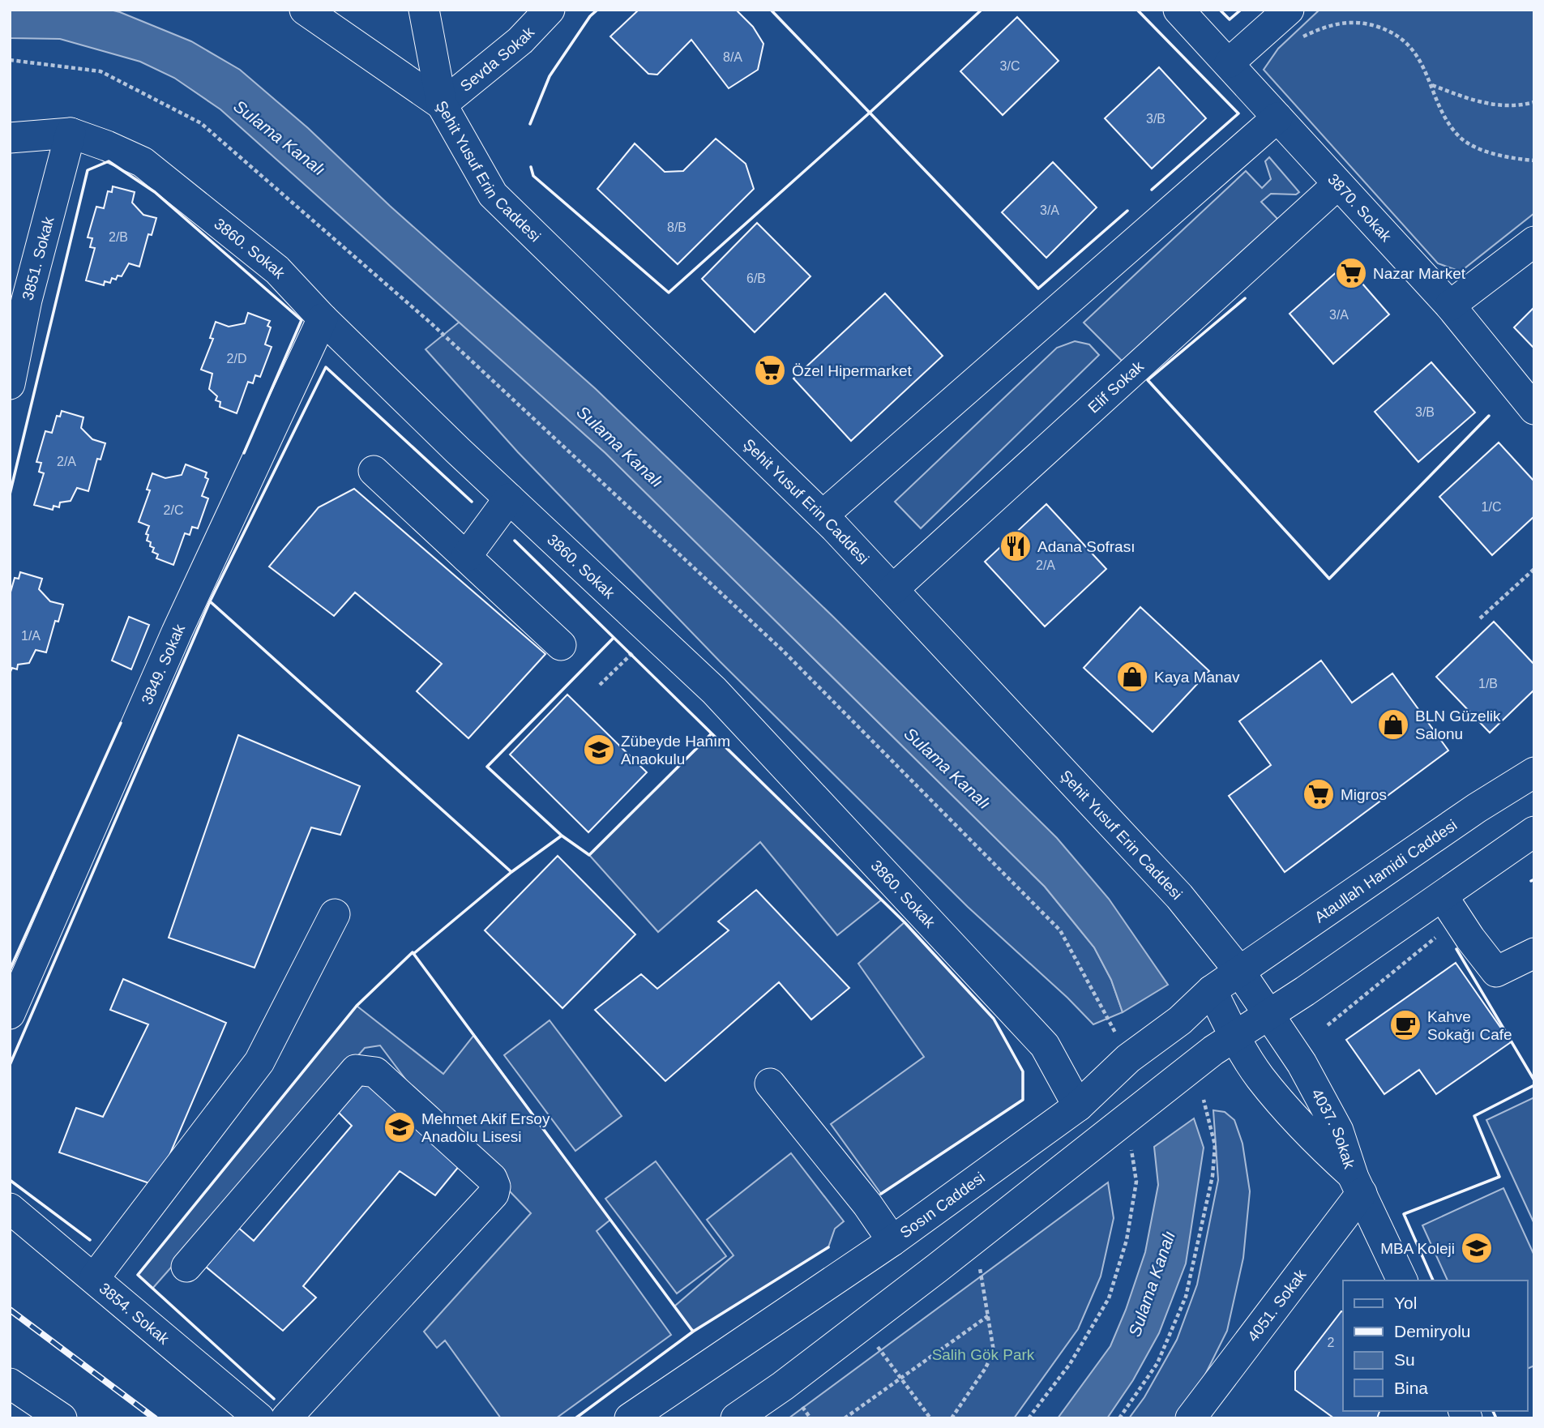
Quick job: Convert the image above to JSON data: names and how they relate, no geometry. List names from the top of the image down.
{
  "streets": {
    "street": [
      "Sevda Sokak",
      "Şehit Yusuf Erin Caddesi",
      "3870. Sokak",
      "3860. Sokak",
      "3851. Sokak",
      "Elif Sokak",
      "3849. Sokak",
      "Ataullah Hamidi Caddesi",
      "4037. Sokak",
      "Sosın Caddesi",
      "4051. Sokak",
      "3854. Sokak"
    ]
  },
  "crossings": [
    ["Sevda Sokak", "Şehit Yusuf Erin Caddesi"],
    ["Şehit Yusuf Erin Caddesi", "Elif Sokak"],
    ["Şehit Yusuf Erin Caddesi", "Ataullah Hamidi Caddesi"],
    ["Şehit Yusuf Erin Caddesi", "4037. Sokak"],
    ["Şehit Yusuf Erin Caddesi", "Sosın Caddesi"],
    ["3870. Sokak", "Elif Sokak"],
    ["3860. Sokak", "3851. Sokak"],
    ["3860. Sokak", "3849. Sokak"],
    ["3860. Sokak", "Sosın Caddesi"],
    ["Ataullah Hamidi Caddesi", "4037. Sokak"],
    ["Ataullah Hamidi Caddesi", "Sosın Caddesi"],
    ["4037. Sokak", "Sosın Caddesi"],
    ["4037. Sokak", "4051. Sokak"]
  ],
  "water": ["Sulama Kanalı"],
  "parks": ["Salih Gök Park"],
  "places": {
    "supermarket": ["Nazar Market", "Özel Hipermarket", "Migros"],
    "restaurant": ["Adana Sofrası"],
    "shop": ["Kaya Manav", "BLN Güzelik Salonu"],
    "school or university": ["Zübeyde Hanım Anaokulu", "Mehmet Akif Ersoy Anadolu Lisesi", "MBA Koleji"],
    "cafe": ["Kahve Sokağı Cafe"]
  },
  "house_numbers": [
    "8/A",
    "3/C",
    "3/B",
    "3/A",
    "8/B",
    "2/B",
    "6/B",
    "3/A",
    "2/D",
    "3/B",
    "2/A",
    "1/C",
    "2/C",
    "2/A",
    "1/A",
    "1/B",
    "2"
  ],
  "legend": [
    "Yol",
    "Demiryolu",
    "Su",
    "Bina"
  ]
}
